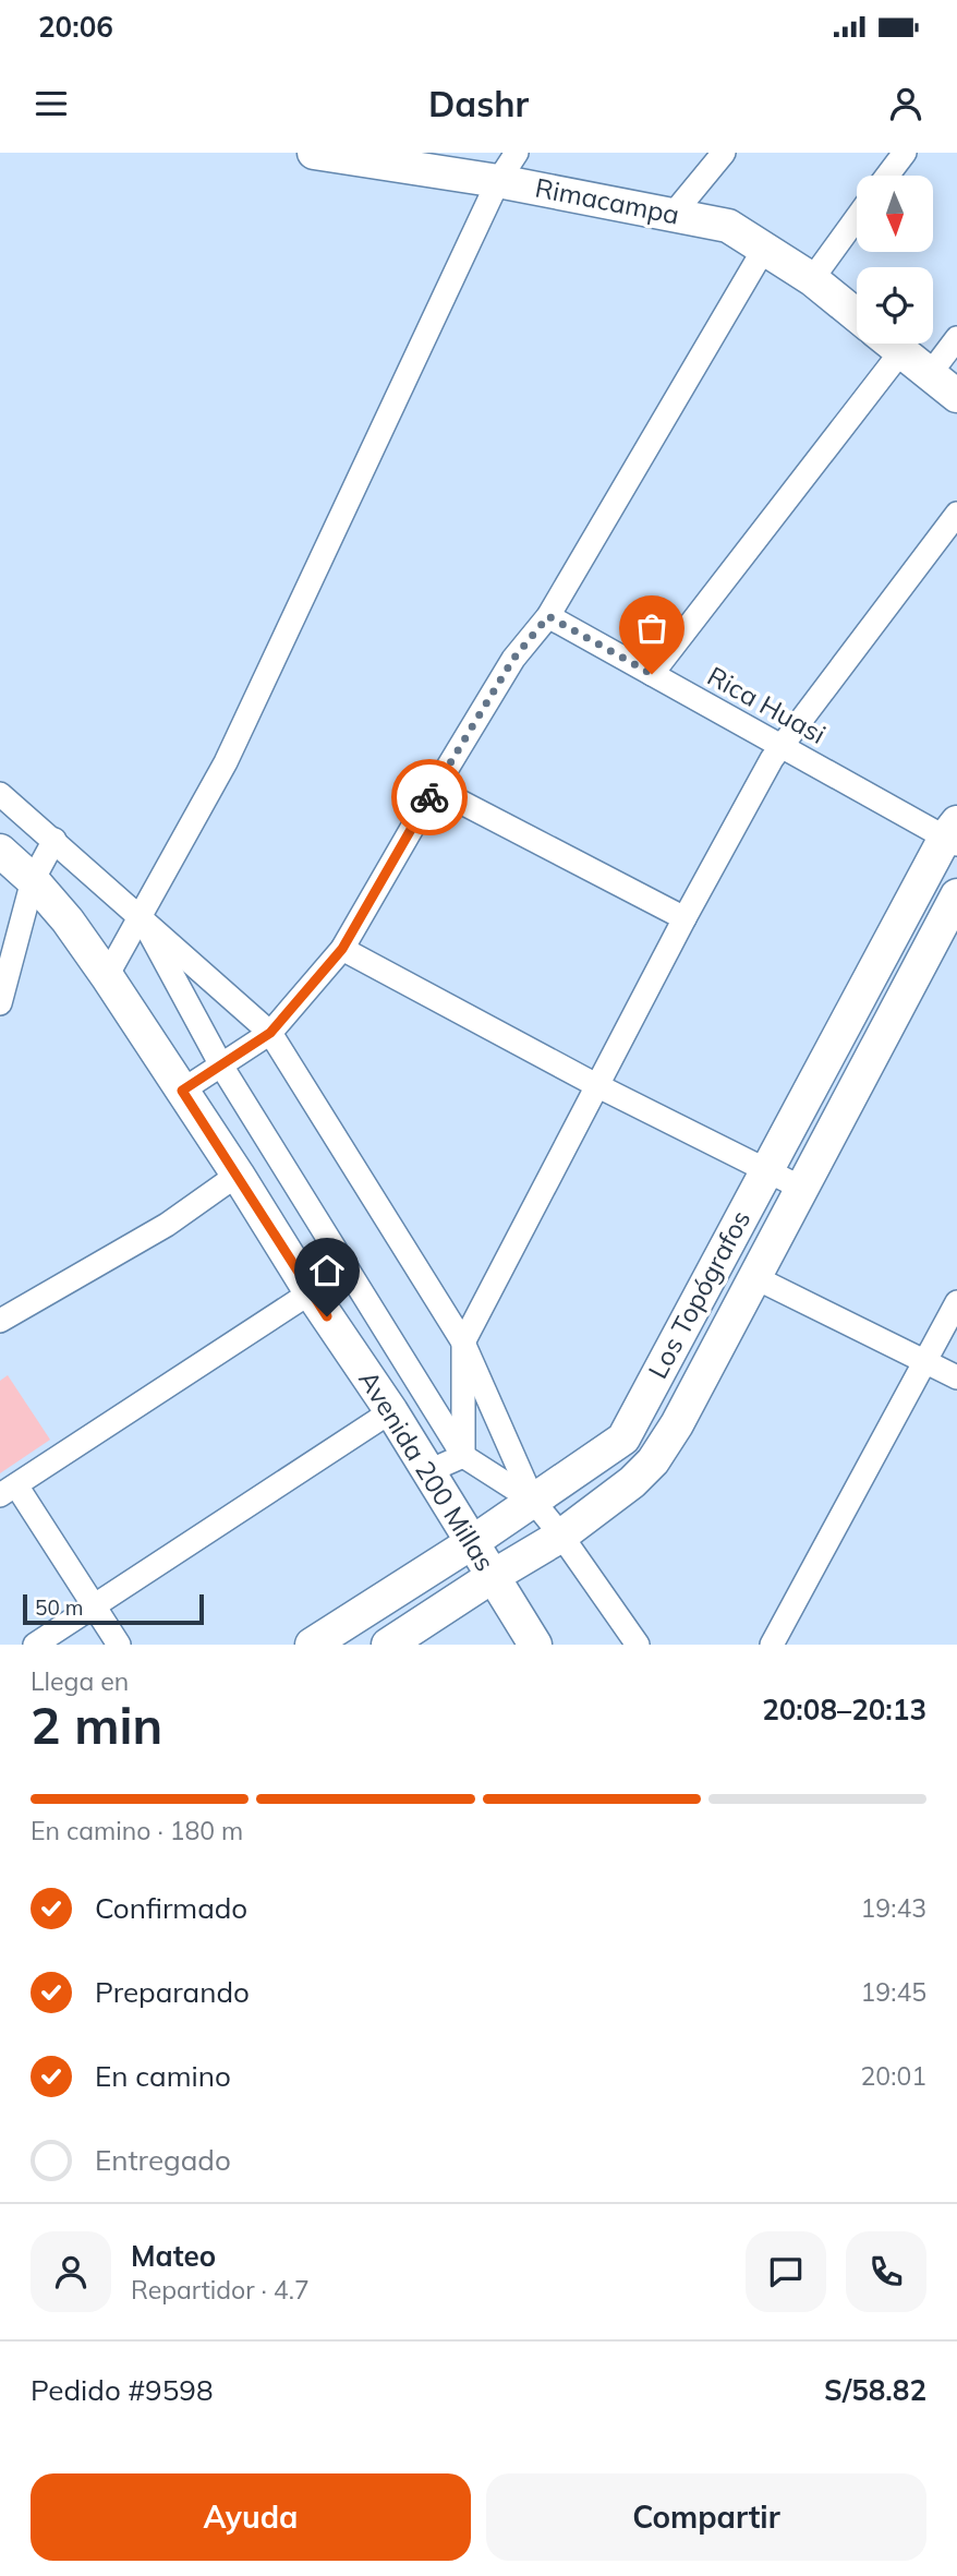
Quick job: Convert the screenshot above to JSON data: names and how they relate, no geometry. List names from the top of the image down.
{
  "streets": {
    "main road": ["Rimacampa", "Los Topógrafos", "Avenida 200 Millas"],
    "street": ["Rica Huasi"]
  },
  "crossings": [
    ["Rica Huasi", "Los Topógrafos"],
    ["Los Topógrafos", "Avenida 200 Millas"]
  ],
  "scale_bar": "50 m",
  "north": "bottom",
  "page": {
    "status": "20:06",
    "header": "Dashr",
    "scale": "50 m",
    "heading": ["2 min", "Llega en", "20:08–20:13"],
    "panel": [
      "Mateo",
      "Repartidor · 4.7",
      "Pedido #9598",
      "S/58.82"
    ],
    "bar": "En camino · 180 m",
    "list": [
      ["Confirmado", "19:43"],
      ["Preparando", "19:45"],
      ["En camino", "20:01"],
      "Entregado"
    ],
    "buttons": ["Ayuda", "Compartir"]
  }
}
